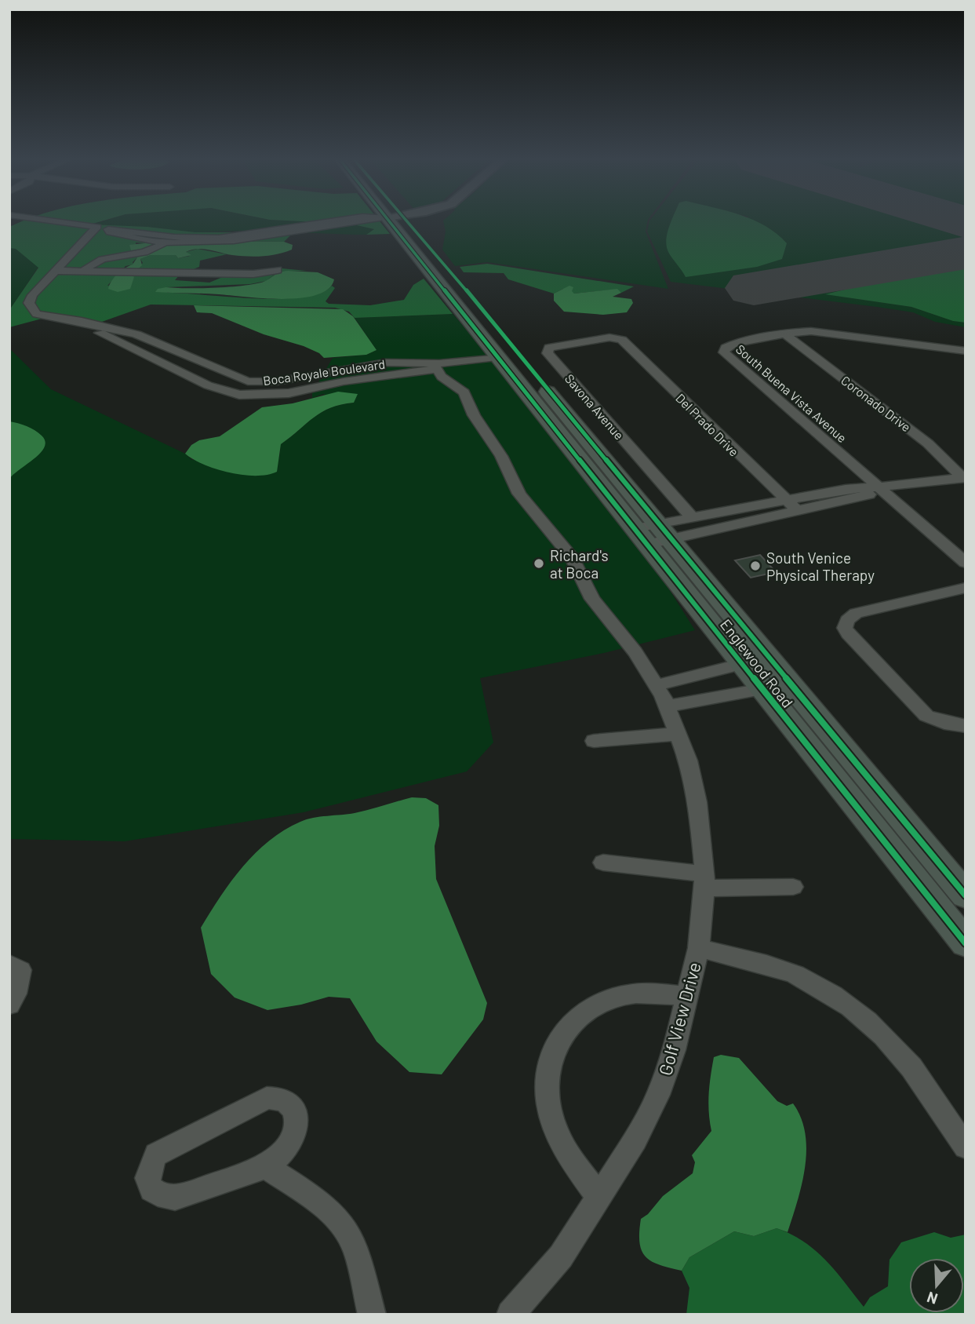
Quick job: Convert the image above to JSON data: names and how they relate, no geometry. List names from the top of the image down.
{
  "streets": {
    "main road": ["Englewood Road"],
    "street": [
      "Boca Royale Boulevard",
      "South Buena Vista Avenue",
      "Coronado Drive",
      "Savona Avenue",
      "Del Prado Drive",
      "Golf View Drive"
    ]
  },
  "crossings": [
    ["Boca Royale Boulevard", "Englewood Road"],
    ["Boca Royale Boulevard", "Golf View Drive"],
    ["South Buena Vista Avenue", "Coronado Drive"],
    ["Savona Avenue", "Del Prado Drive"]
  ],
  "places": ["Richard's at Boca", "South Venice Physical Therapy"],
  "north": "bottom"
}
